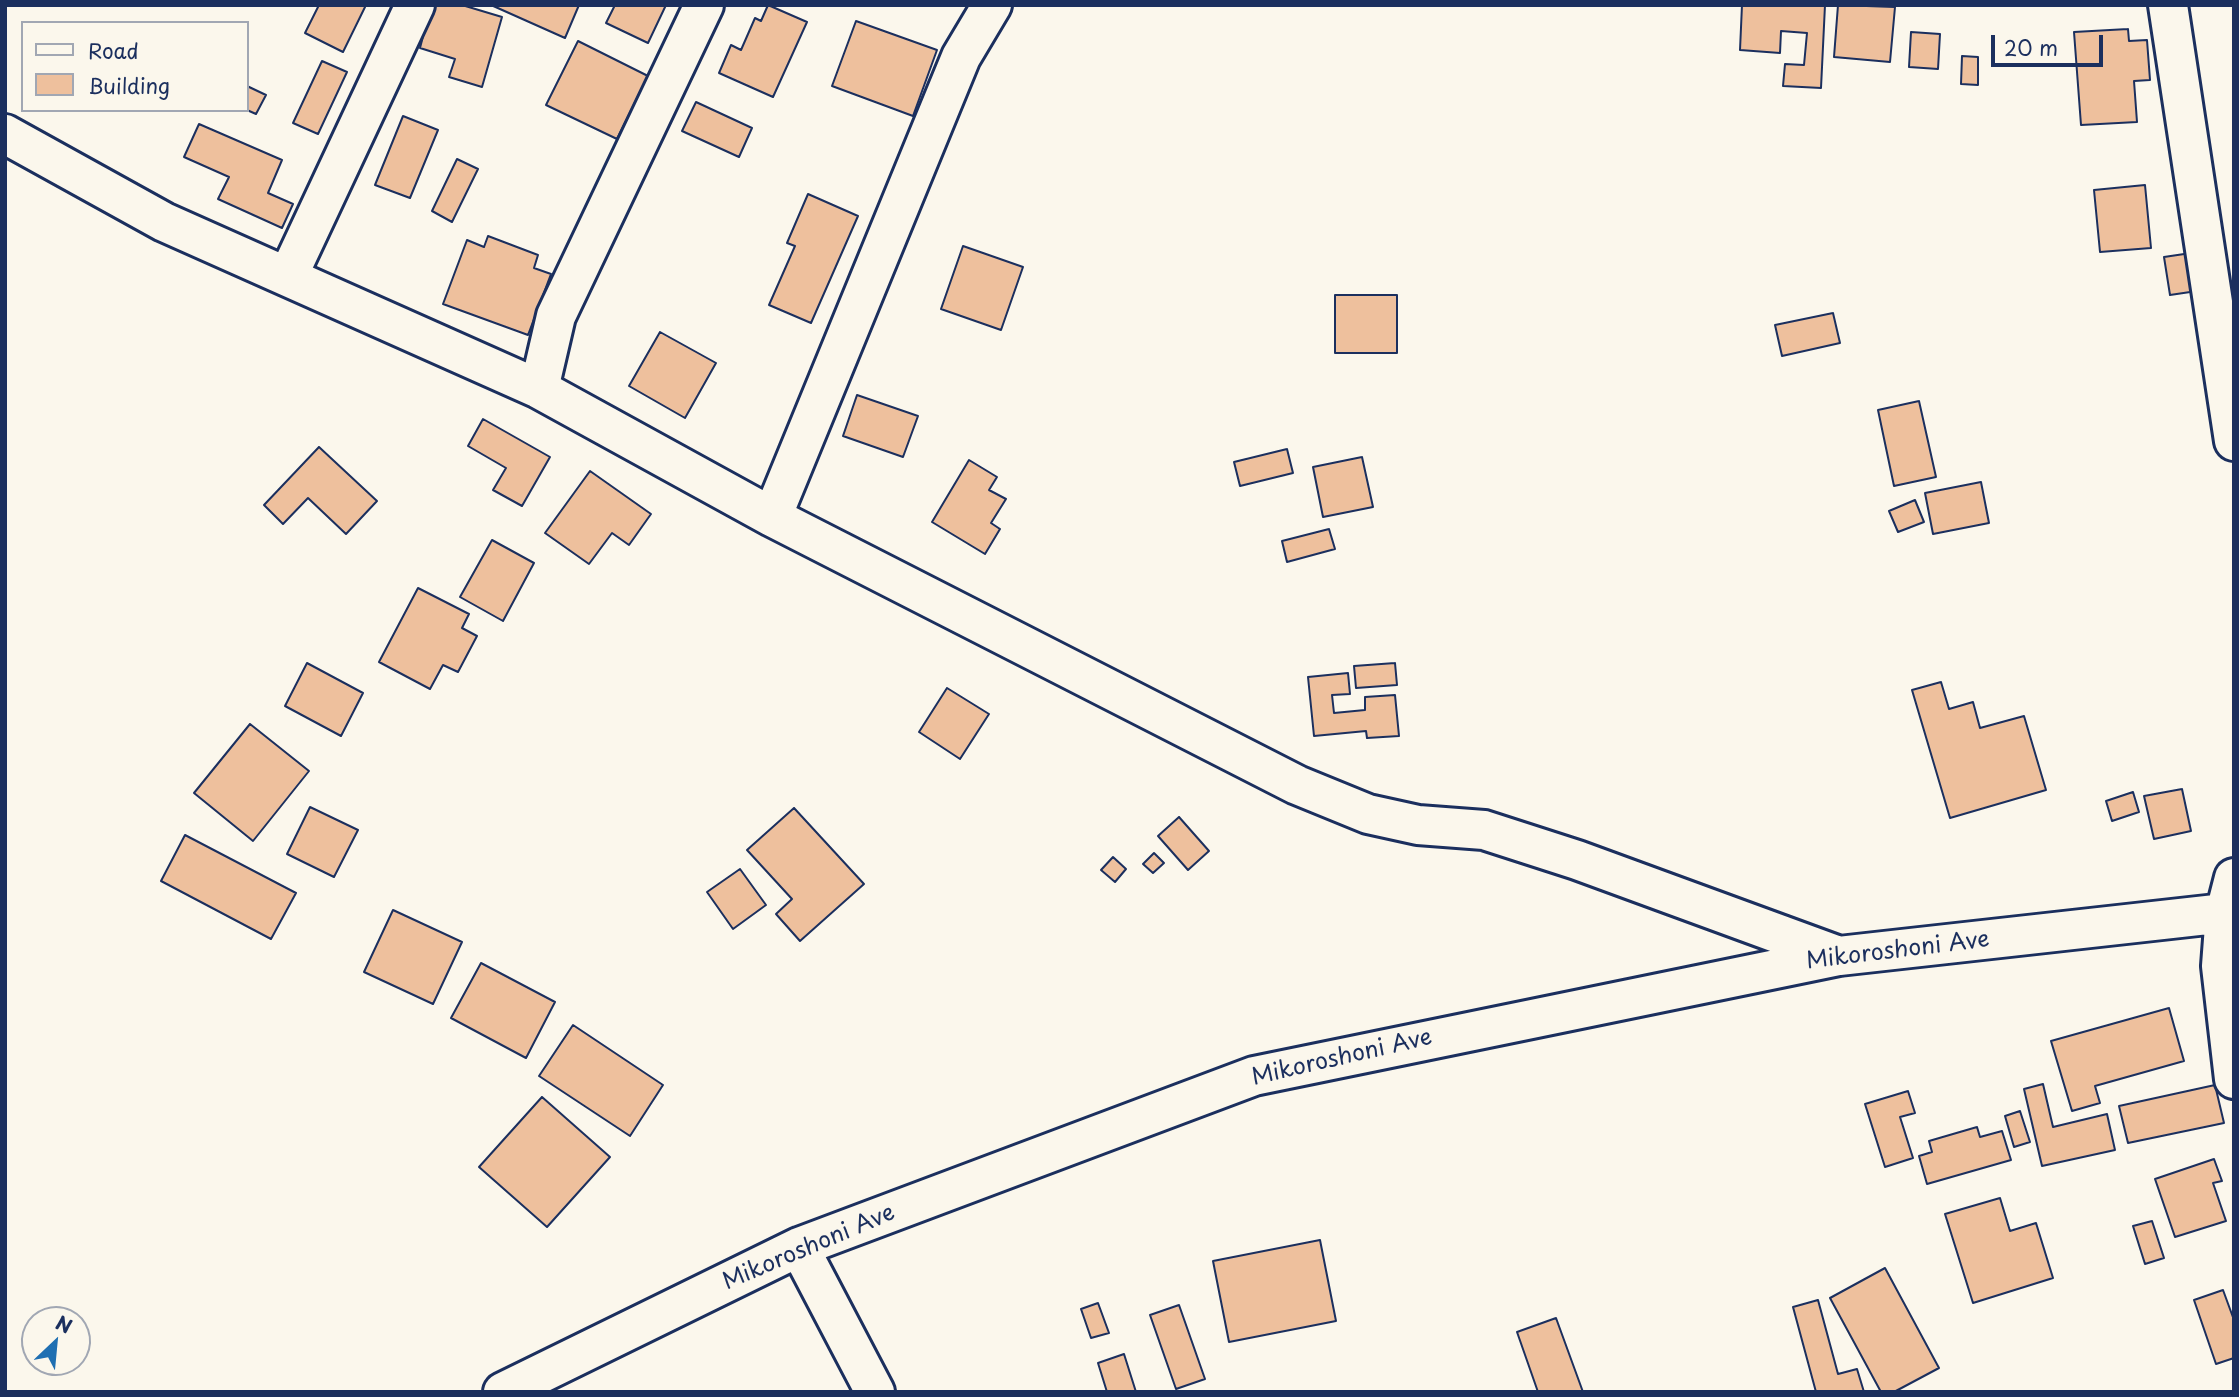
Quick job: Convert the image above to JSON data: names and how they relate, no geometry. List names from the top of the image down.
{
  "streets": {
    "street": ["Mikoroshoni Ave"]
  },
  "legend": ["Road", "Building"],
  "scale_bar": "20 m",
  "north": "top right"
}
